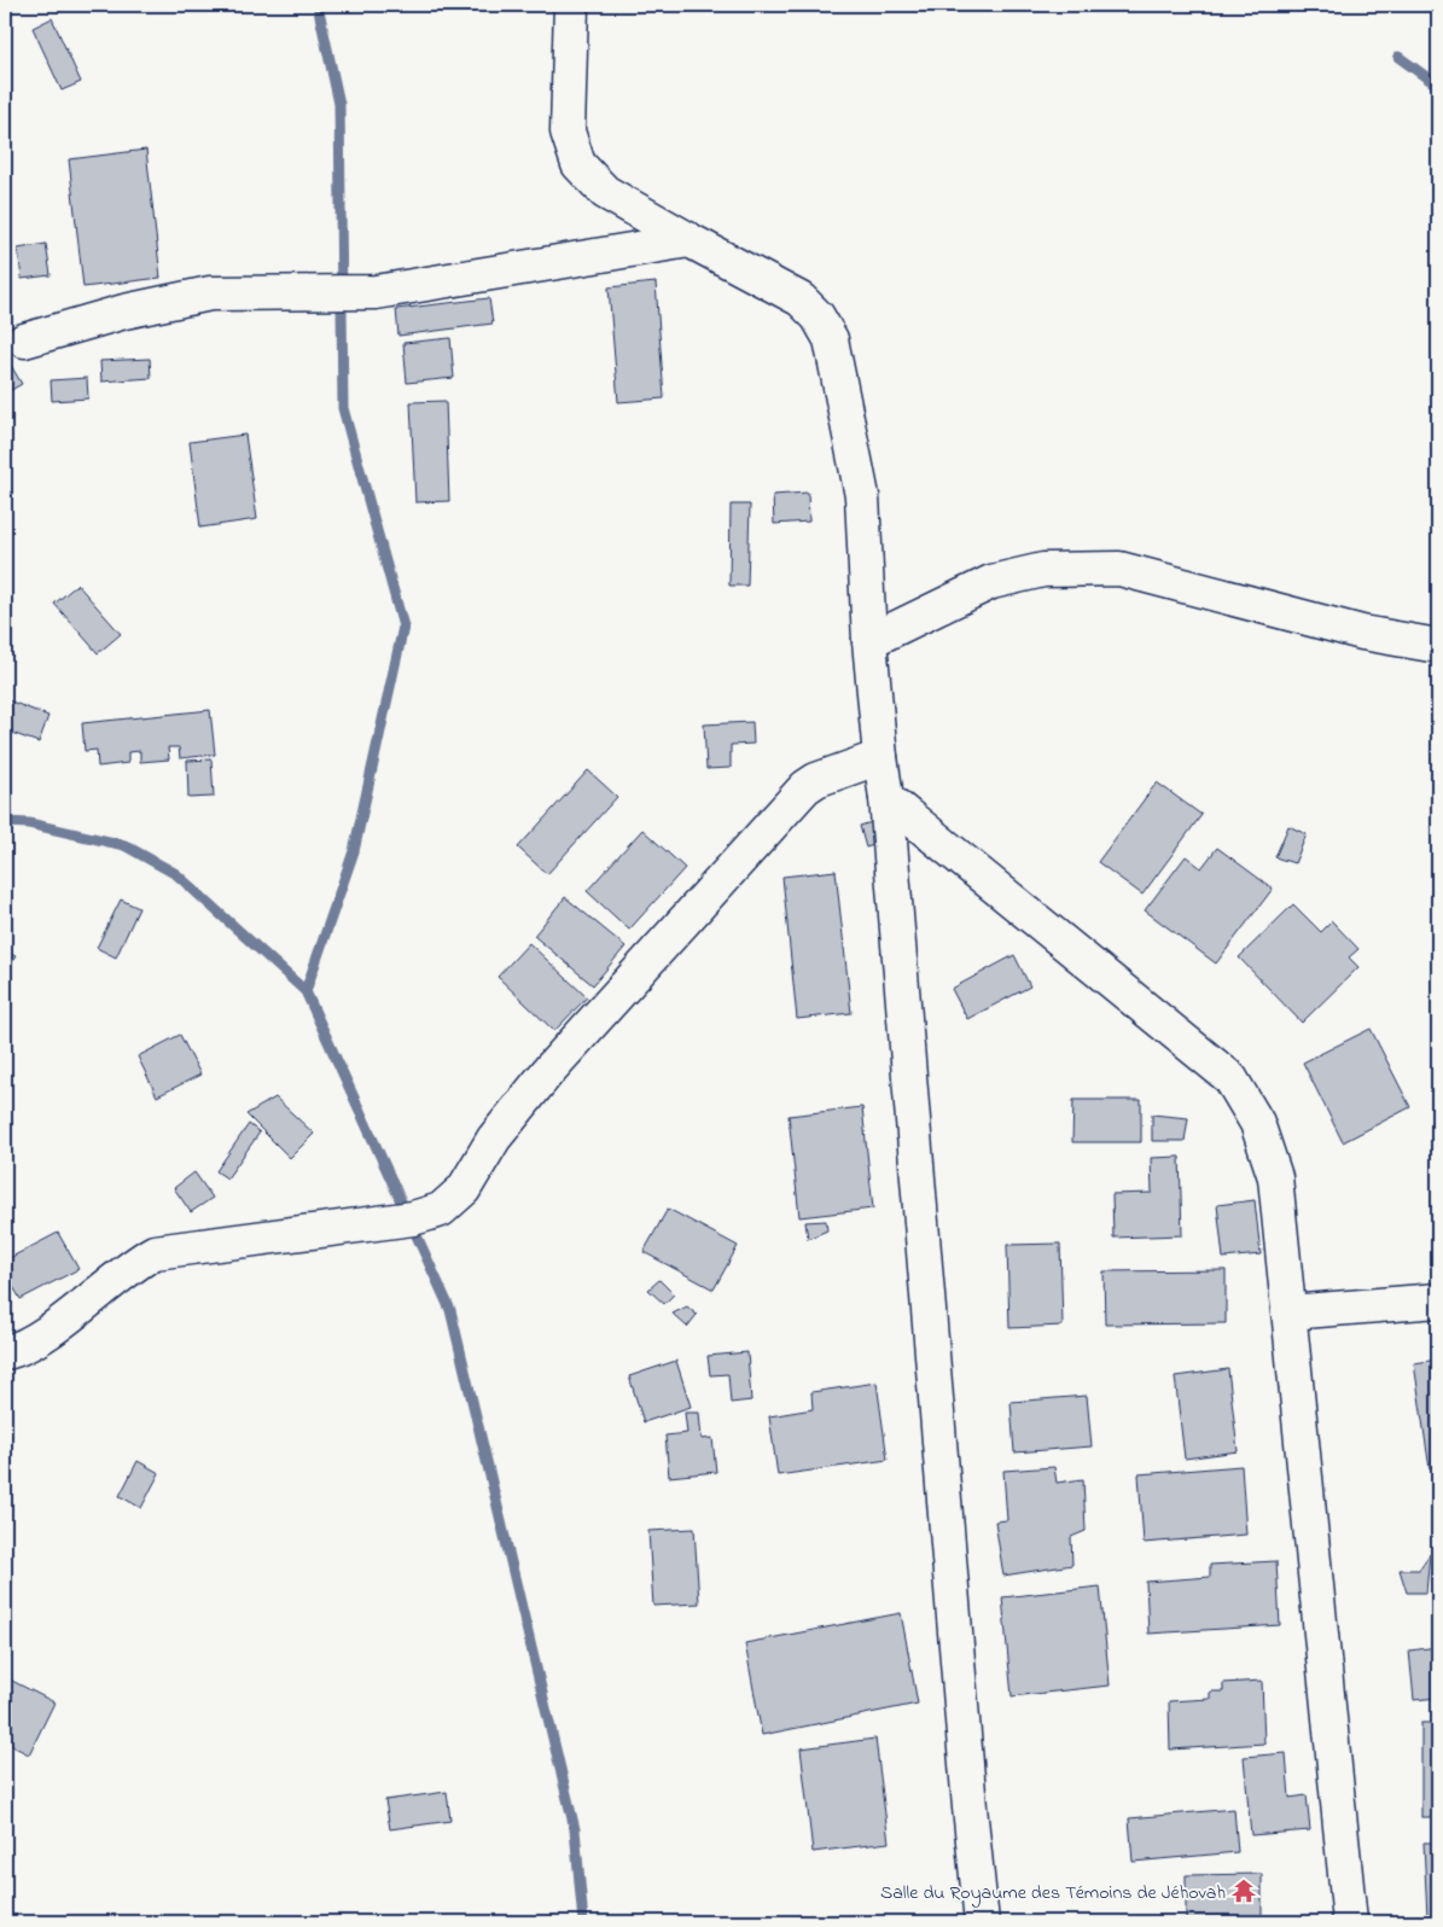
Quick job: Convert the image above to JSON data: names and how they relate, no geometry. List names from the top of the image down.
{
  "places": {
    "temple": ["Salle du Royaume des Témoins de Jéhovah"]
  }
}
